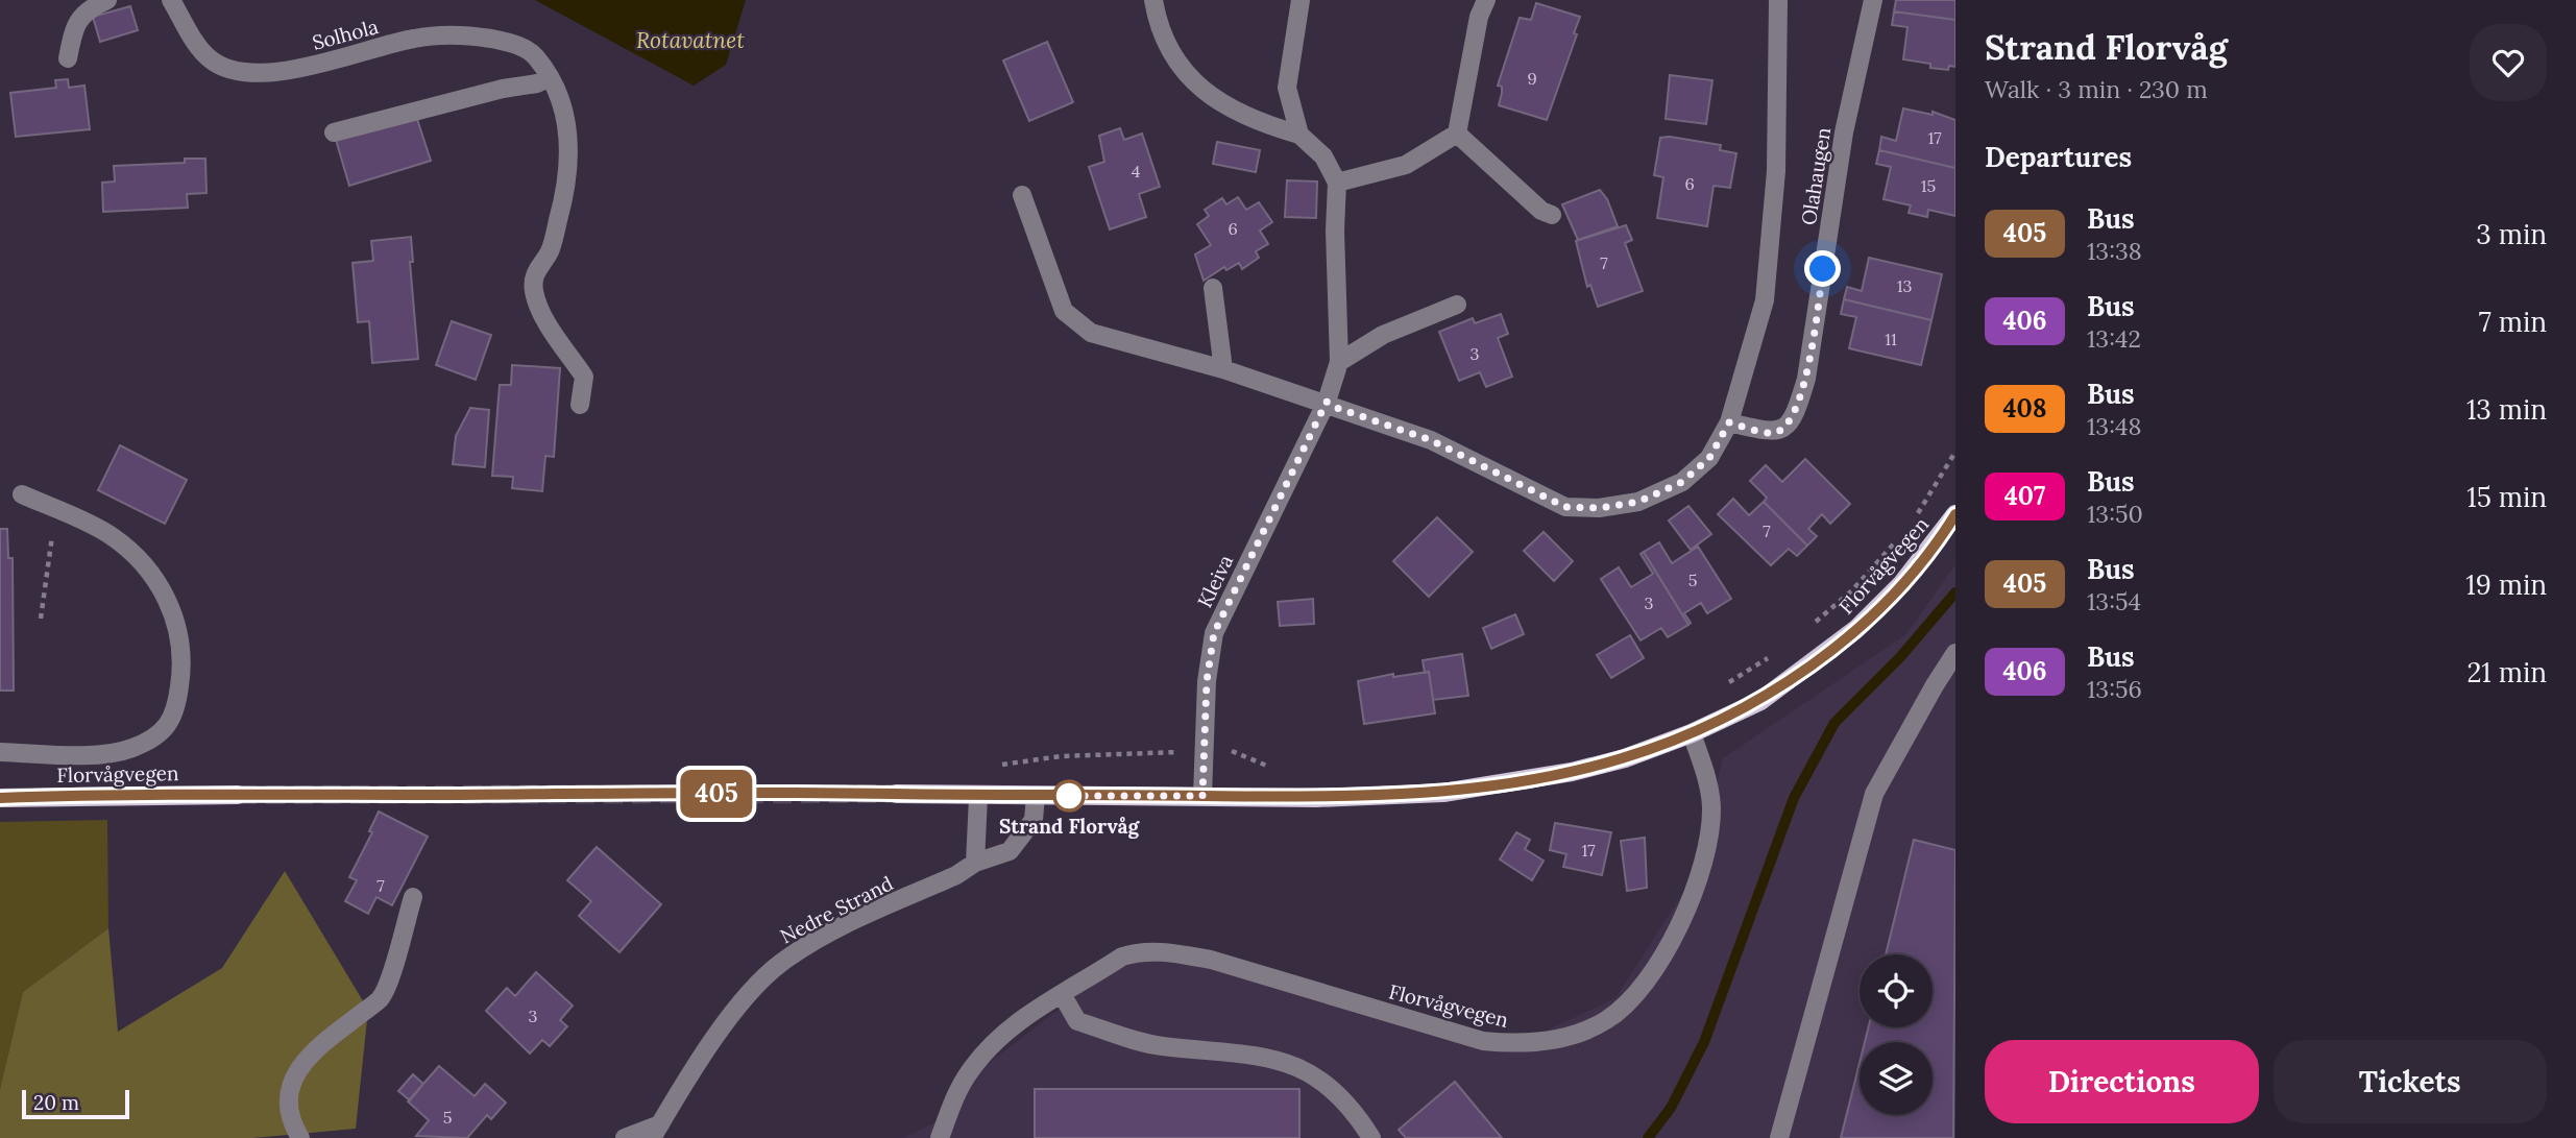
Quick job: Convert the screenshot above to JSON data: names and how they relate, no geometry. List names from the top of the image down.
{
  "streets": {
    "main road": ["Florvågvegen"],
    "street": [
      "Solhola",
      "Olahaugen",
      "Kleiva",
      "Nedre Strand"
    ]
  },
  "crossings": [
    ["Olahaugen", "Kleiva"],
    ["Florvågvegen", "Kleiva"],
    ["Florvågvegen", "Nedre Strand"]
  ],
  "water": ["Rotavatnet"],
  "places": ["Strand Florvåg"],
  "lines": ["bus line 405"],
  "house_numbers": [
    "9",
    "17",
    "4",
    "6",
    "15",
    "6",
    "7",
    "13",
    "11",
    "3",
    "7",
    "5",
    "3",
    "17",
    "7",
    "3",
    "5"
  ],
  "scale_bar": "20 m",
  "page": {
    "on_map": "405",
    "heading": [
      ["Strand Florvåg", "Walk · 3 min · 230 m"],
      "Departures"
    ],
    "list": [
      {
        "mark": "405",
        "name": "Bus",
        "note": "13:38",
        "value": "3 min"
      },
      {
        "mark": "406",
        "name": "Bus",
        "note": "13:42",
        "value": "7 min"
      },
      {
        "mark": "408",
        "name": "Bus",
        "note": "13:48",
        "value": "13 min"
      },
      {
        "mark": "407",
        "name": "Bus",
        "note": "13:50",
        "value": "15 min"
      },
      {
        "mark": "405",
        "name": "Bus",
        "note": "13:54",
        "value": "19 min"
      },
      {
        "mark": "406",
        "name": "Bus",
        "note": "13:56",
        "value": "21 min"
      }
    ],
    "buttons": ["Directions", "Tickets"],
    "scale": "20 m"
  }
}
